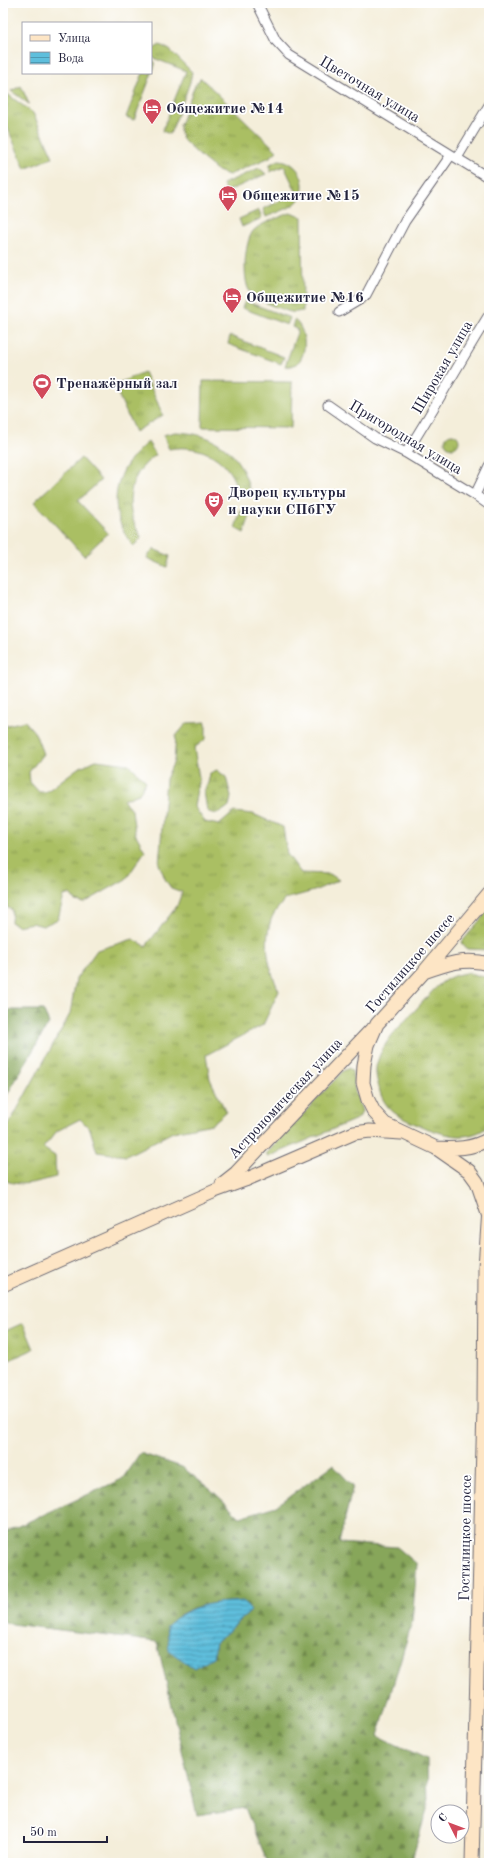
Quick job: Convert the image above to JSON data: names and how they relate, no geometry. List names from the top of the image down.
{
  "streets": {
    "main road": ["Гостилицкое шоссе", "Астрономическая улица"],
    "street": ["Цветочная улица", "Широкая улица", "Пригородная улица"]
  },
  "crossings": [
    ["Широкая улица", "Пригородная улица"],
    ["Гостилицкое шоссе", "Астрономическая улица"]
  ],
  "places": {
    "hotel": ["Общежитие №14", "Общежитие №15", "Общежитие №16"],
    "sports": ["Тренажёрный зал"],
    "theatre": ["Дворец культуры и науки СПбГУ"]
  },
  "legend": ["Улица", "Вода"],
  "scale_bar": "50 m",
  "north": "top left"
}
